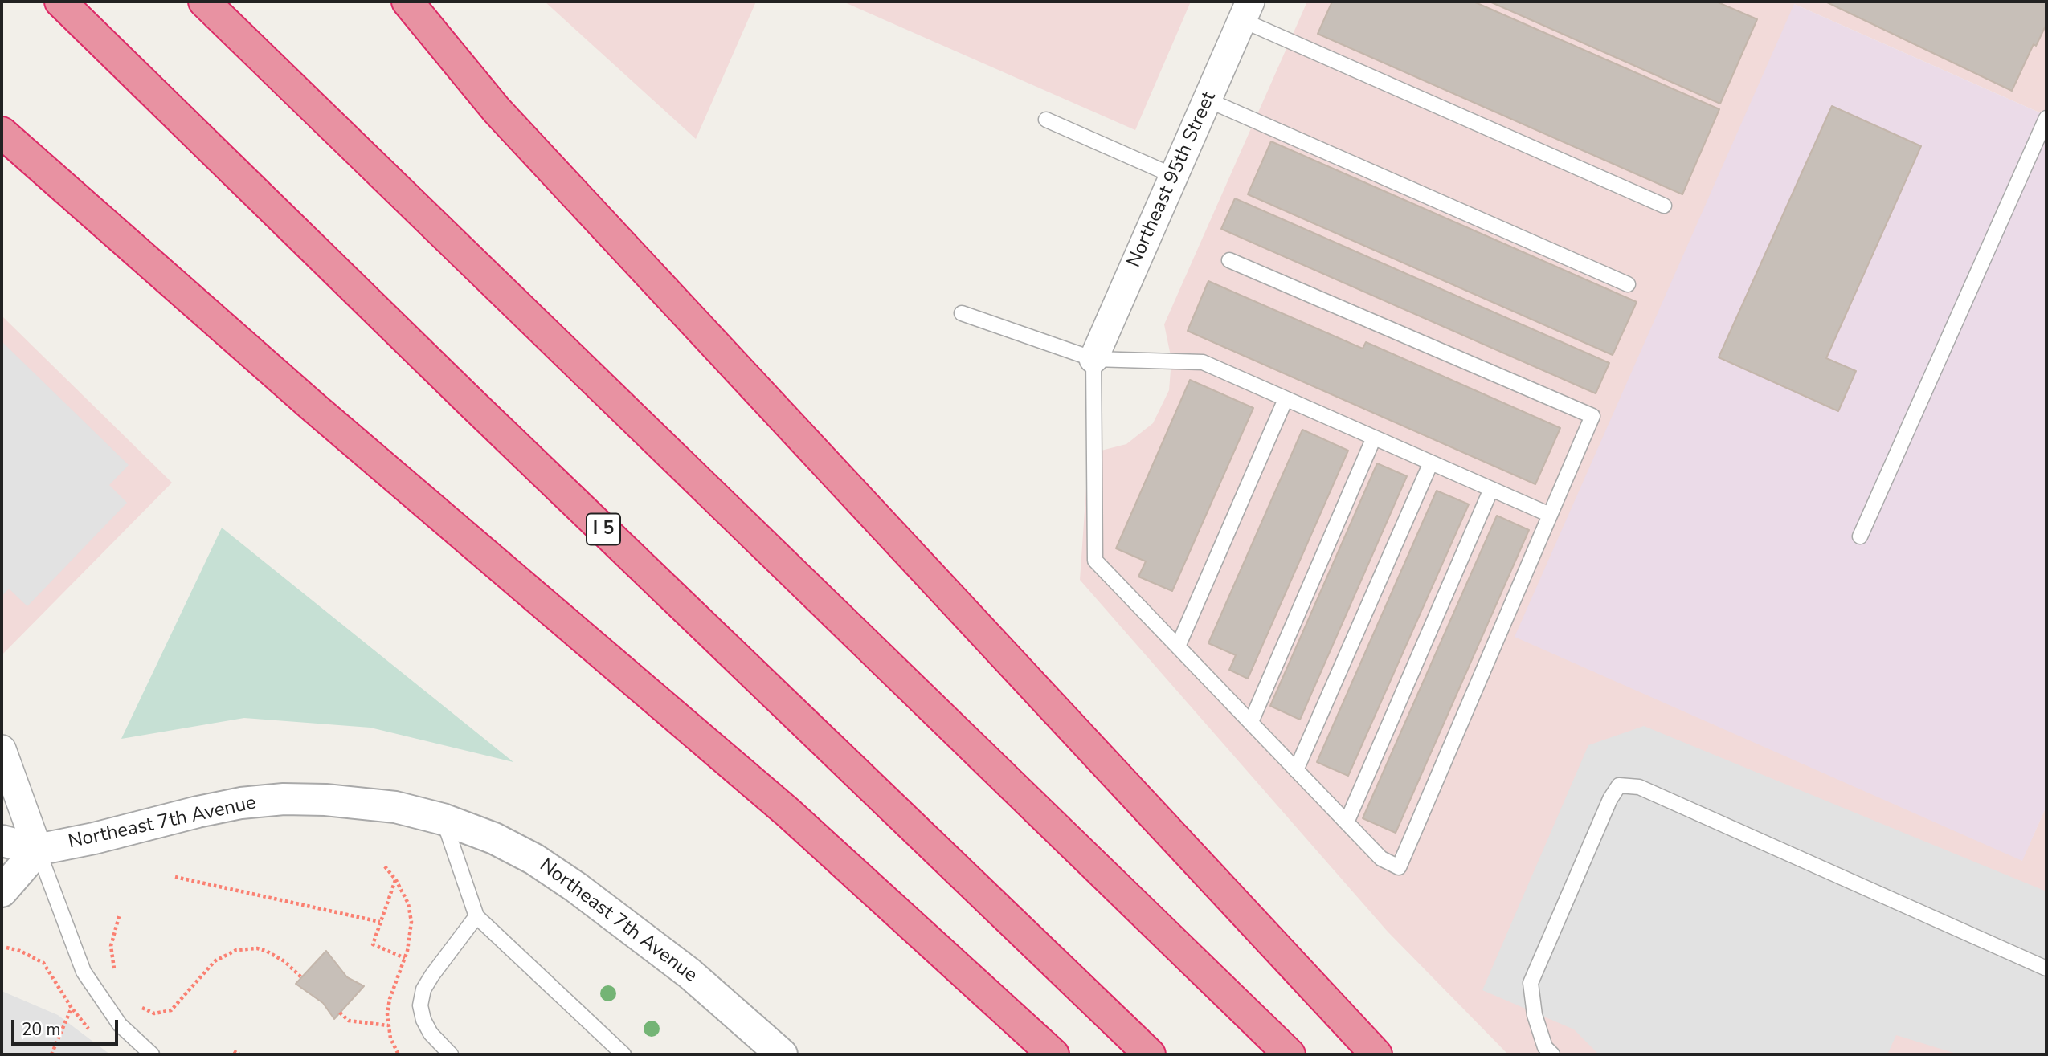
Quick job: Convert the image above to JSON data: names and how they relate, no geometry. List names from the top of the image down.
{
  "streets": {
    "highway": ["I 5"],
    "street": ["Northeast 95th Street", "Northeast 7th Avenue"]
  },
  "scale_bar": "20 m"
}
